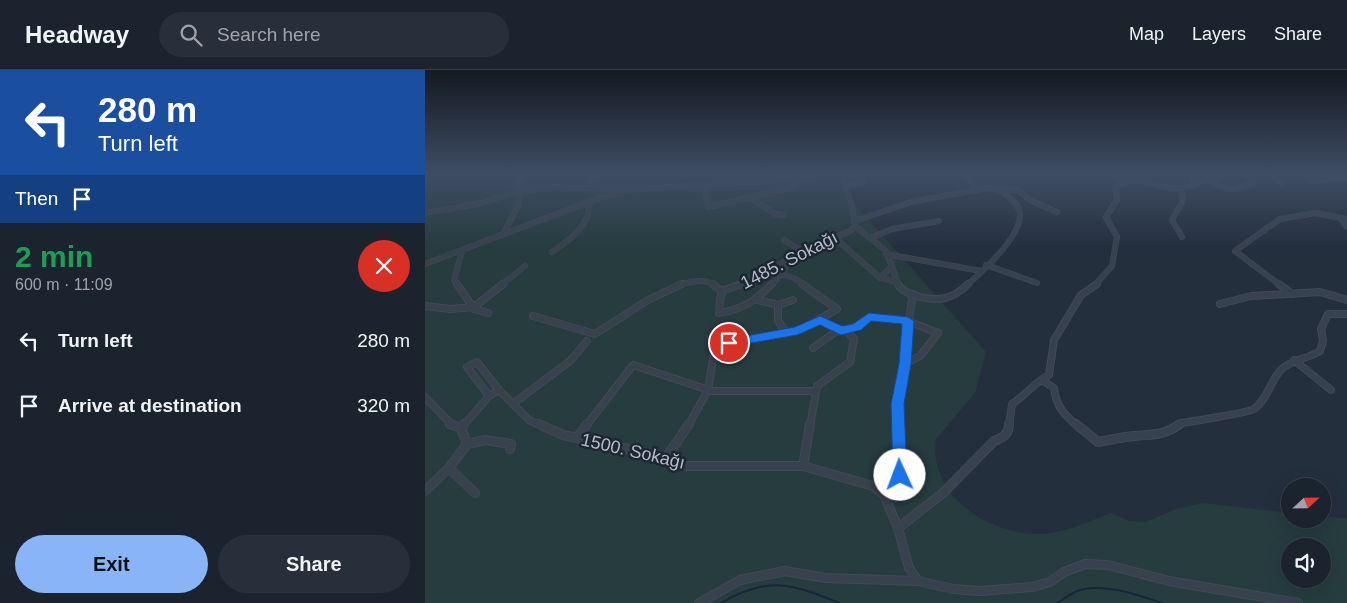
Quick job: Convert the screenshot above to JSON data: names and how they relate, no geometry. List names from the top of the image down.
{
  "streets": {
    "street": ["1485. Sokağı", "1500. Sokağı"]
  },
  "north": "right",
  "page": {
    "header": "Headway",
    "search": "Search here",
    "nav": ["Map", "Layers", "Share"],
    "turn": ["280 m", "Turn left"],
    "then": "Then",
    "heading": ["2 min", "600 m · 11:09"],
    "list": [
      {
        "name": "Turn left",
        "value": "280 m"
      },
      {
        "name": "Arrive at destination",
        "value": "320 m"
      }
    ],
    "buttons": ["Exit", "Share"]
  }
}
